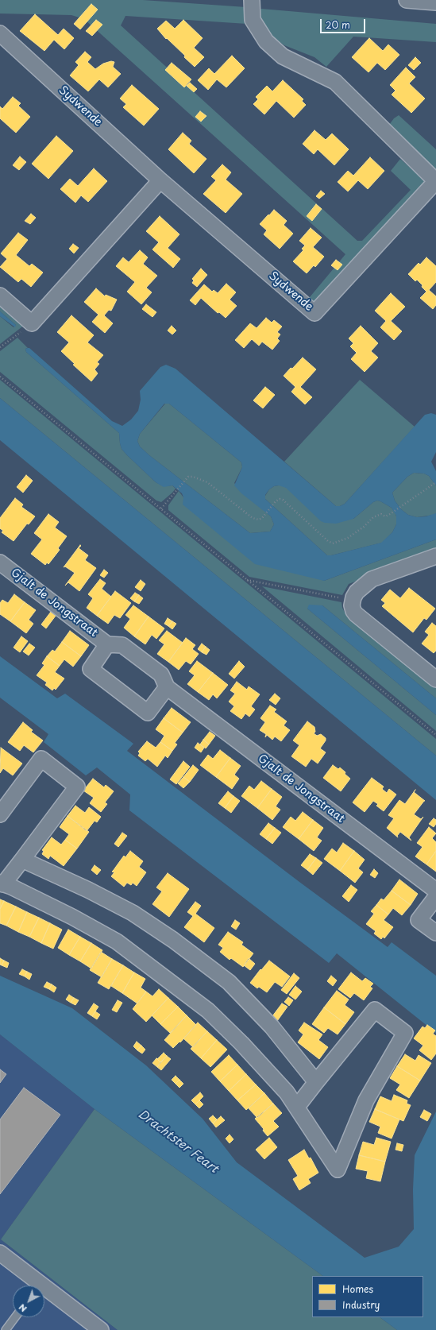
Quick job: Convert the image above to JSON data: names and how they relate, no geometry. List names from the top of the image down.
{
  "streets": {
    "street": ["Sydwende", "Gjalt de Jongstraat"]
  },
  "water": ["Drachtster Feart"],
  "legend": ["Homes", "Industry"],
  "scale_bar": "20 m",
  "north": "bottom left"
}
